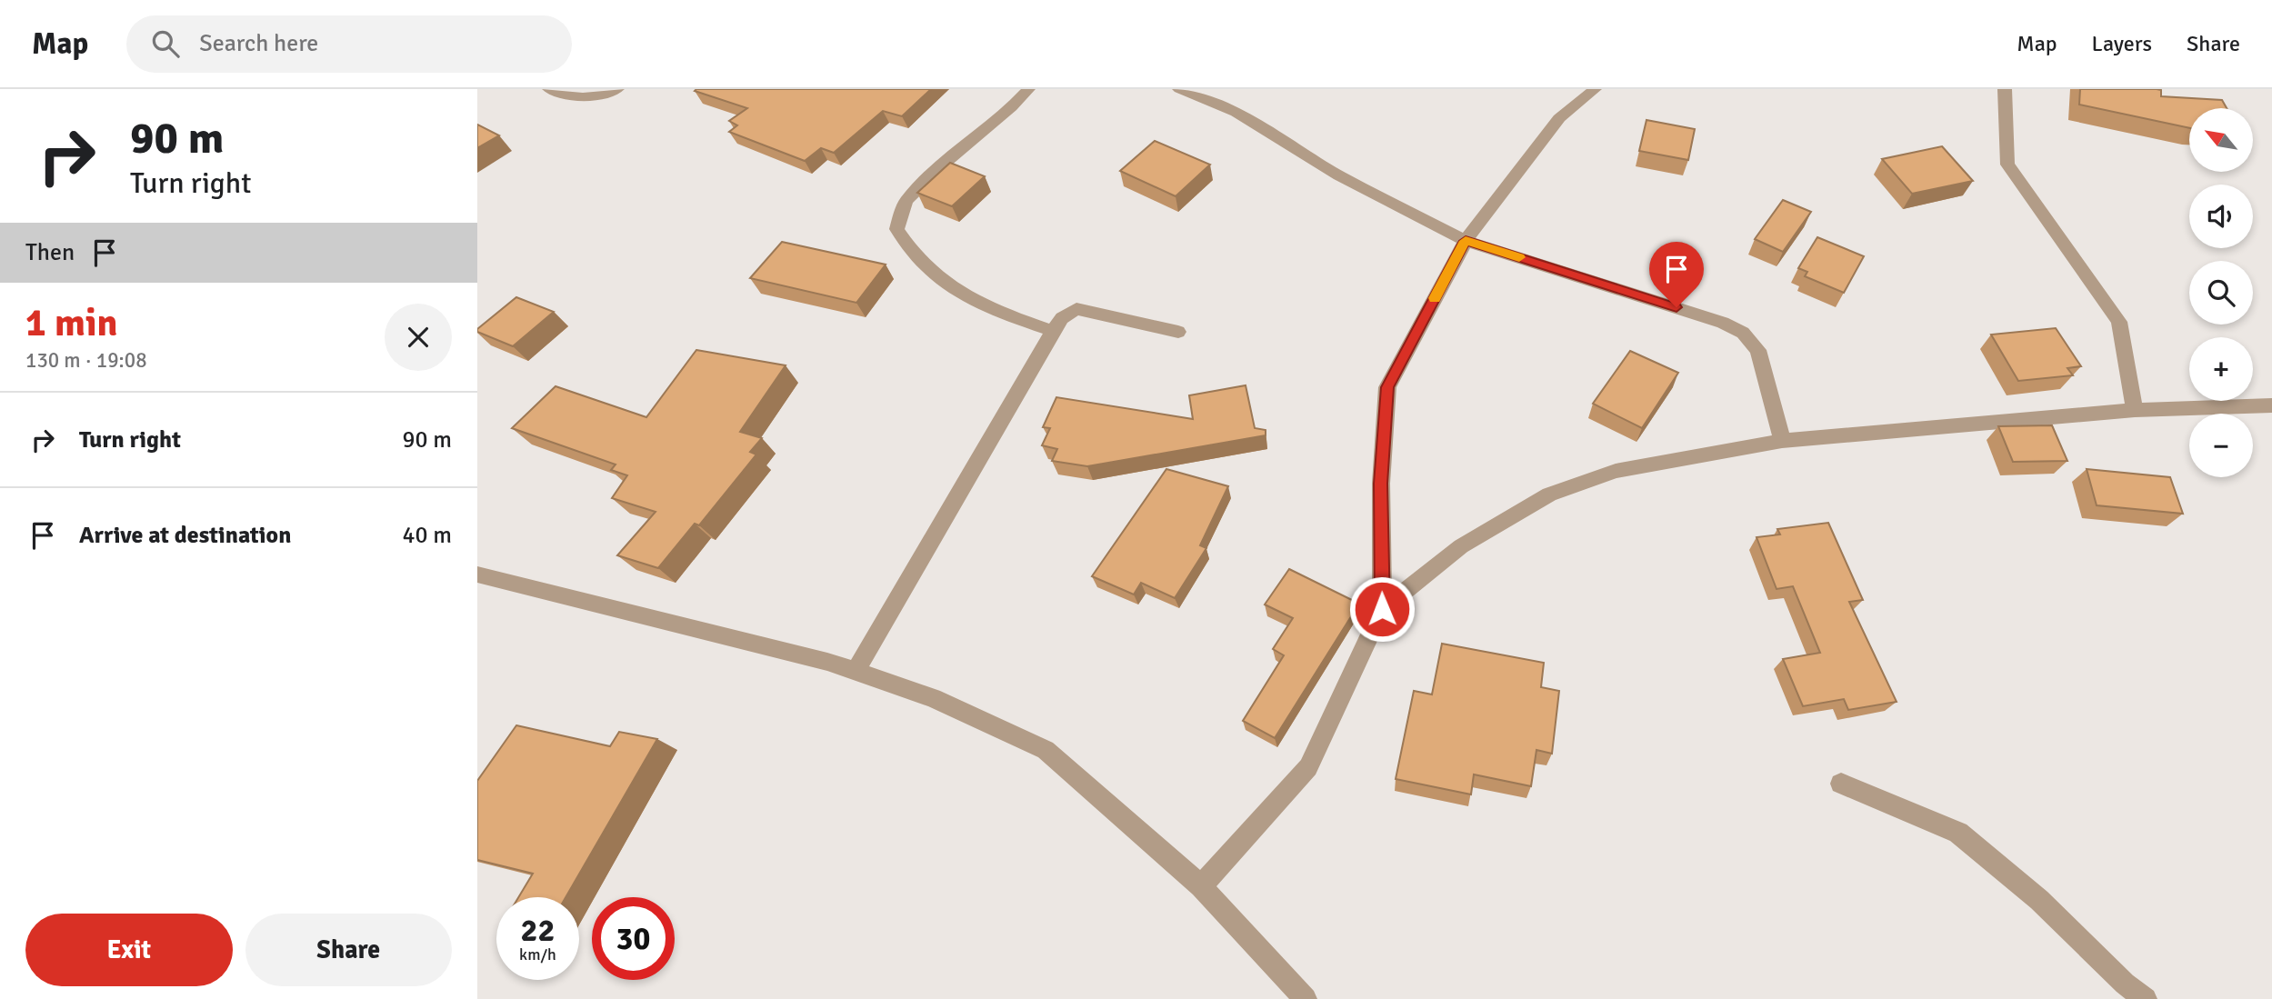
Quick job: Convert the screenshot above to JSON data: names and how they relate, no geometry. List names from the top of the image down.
{
  "north": "top left",
  "page": {
    "header": "Map",
    "search": "Search here",
    "nav": ["Map", "Layers", "Share"],
    "turn": ["90 m", "Turn right"],
    "map_buttons": ["+", "−"],
    "then": "Then",
    "heading": ["1 min", "130 m · 19:08"],
    "list": [
      {
        "name": "Turn right",
        "value": "90 m"
      },
      {
        "name": "Arrive at destination",
        "value": "40 m"
      }
    ],
    "speed": "22 km/h",
    "limit": "30",
    "buttons": ["Exit", "Share"]
  }
}
